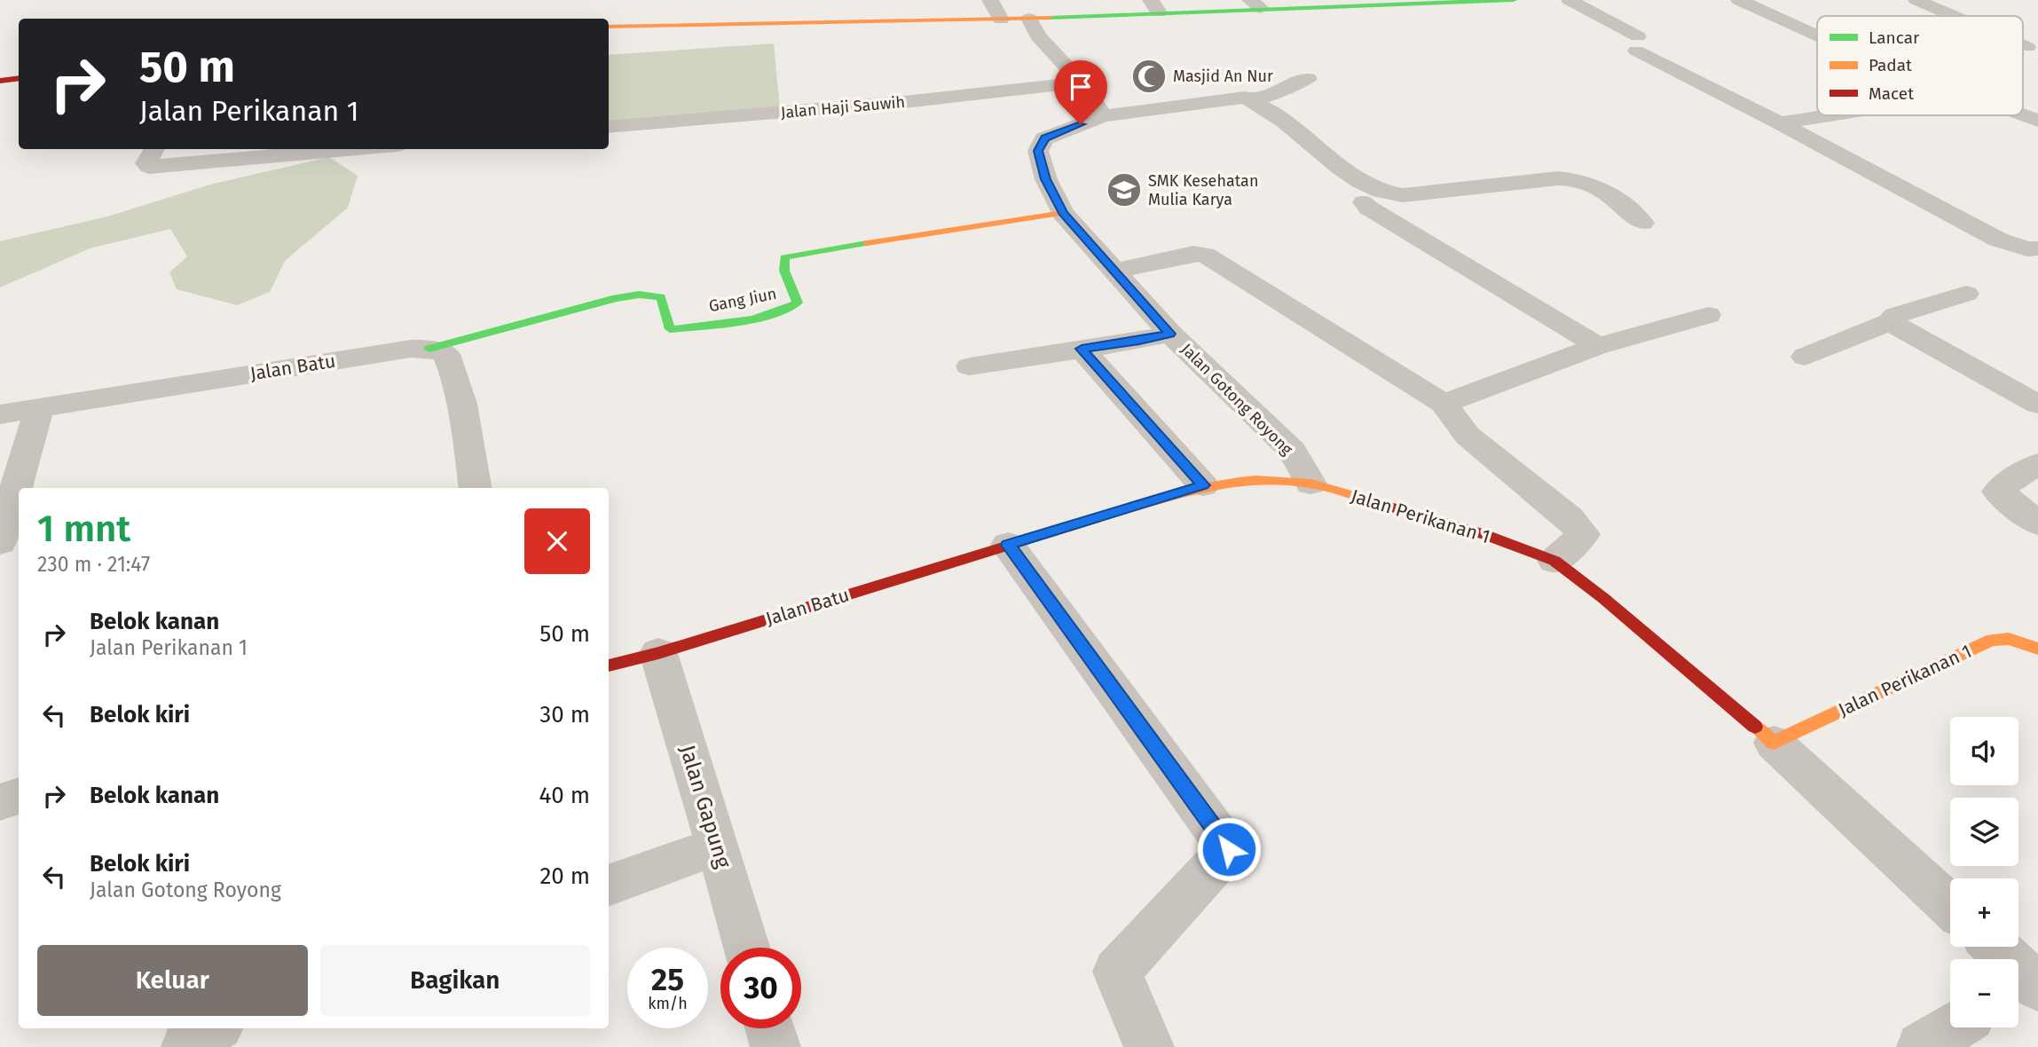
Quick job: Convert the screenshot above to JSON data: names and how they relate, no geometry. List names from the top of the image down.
{
  "streets": {
    "street": [
      "Jalan Haji Sauwih",
      "Gang Jiun",
      "Jalan Batu",
      "Jalan Gotong Royong",
      "Jalan Perikanan 1",
      "Jalan Gapung"
    ]
  },
  "crossings": [
    ["Gang Jiun", "Jalan Batu"],
    ["Gang Jiun", "Jalan Gotong Royong"],
    ["Jalan Batu", "Jalan Perikanan 1"],
    ["Jalan Batu", "Jalan Gapung"],
    ["Jalan Gotong Royong", "Jalan Perikanan 1"]
  ],
  "places": {
    "mosque": ["Masjid An Nur"],
    "school or university": ["SMK Kesehatan Mulia Karya"]
  },
  "legend": ["Lancar", "Padat", "Macet"],
  "page": {
    "turn": ["50 m", "Jalan Perikanan 1"],
    "heading": ["1 mnt", "230 m · 21:47"],
    "list": [
      {
        "name": "Belok kanan",
        "note": "Jalan Perikanan 1",
        "value": "50 m"
      },
      {
        "name": "Belok kiri",
        "value": "30 m"
      },
      {
        "name": "Belok kanan",
        "value": "40 m"
      },
      {
        "name": "Belok kiri",
        "note": "Jalan Gotong Royong",
        "value": "20 m"
      }
    ],
    "map_buttons": ["+", "−"],
    "buttons": ["Keluar", "Bagikan"],
    "speed": "25 km/h",
    "limit": "30"
  }
}
